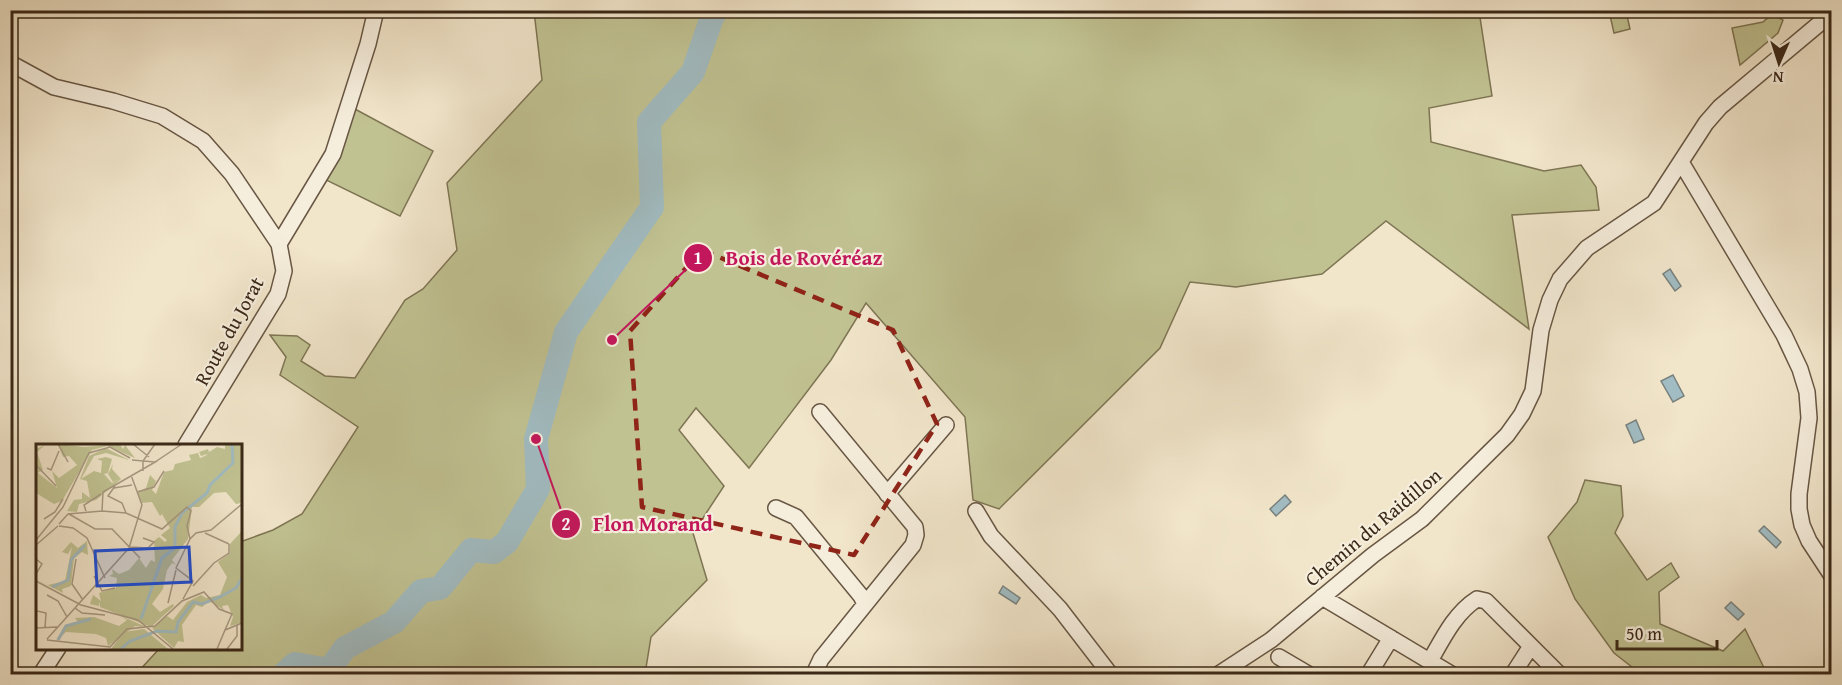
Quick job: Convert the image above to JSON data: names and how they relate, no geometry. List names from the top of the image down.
{
  "streets": {
    "street": ["Route du Jorat", "Chemin du Raidillon"]
  },
  "places": ["Bois de Rovéréaz", "Flon Morand"],
  "scale_bar": "50 m",
  "north": "bottom"
}
